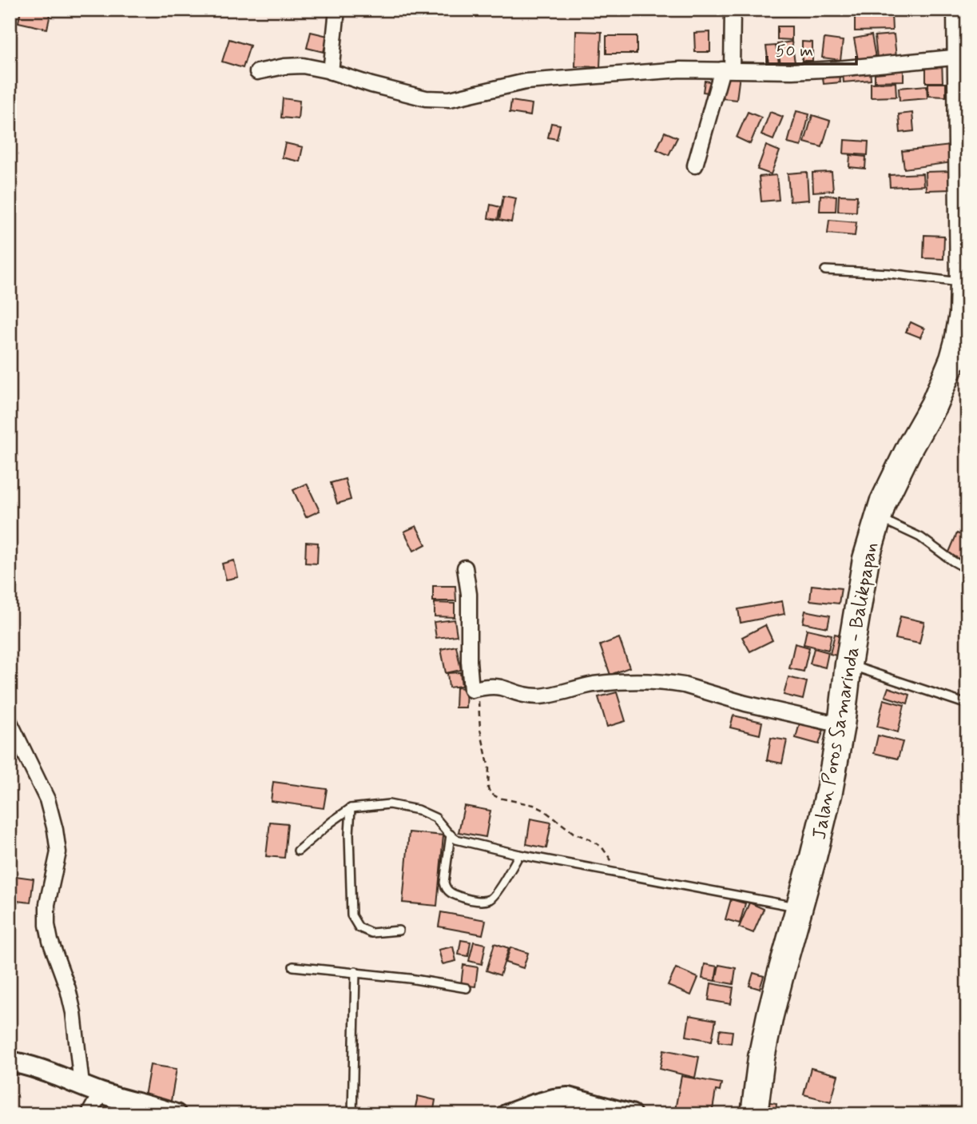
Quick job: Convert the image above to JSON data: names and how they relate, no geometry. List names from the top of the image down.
{
  "streets": {
    "highway": ["Jalan Poros Samarinda - Balikpapan"]
  },
  "scale_bar": "50 m"
}
